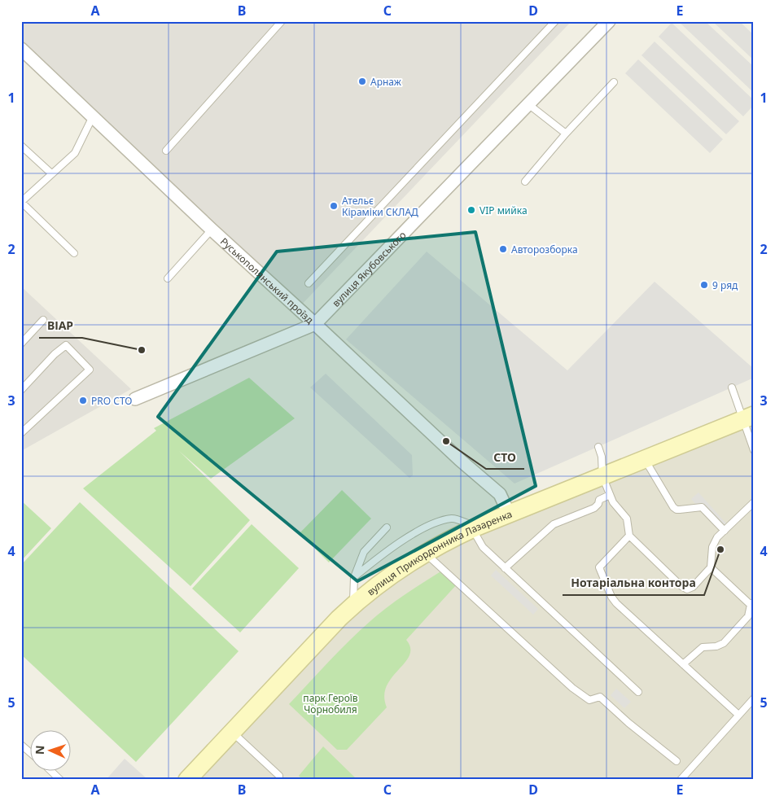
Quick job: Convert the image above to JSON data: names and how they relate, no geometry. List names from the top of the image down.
{
  "streets": {
    "street": ["вулиця Якубовського", "Руськополянський проїзд", "вулиця Прикордонника Лазаренка"]
  },
  "crossings": [
    ["вулиця Якубовського", "Руськополянський проїзд"],
    ["Руськополянський проїзд", "вулиця Прикордонника Лазаренка"]
  ],
  "parks": ["парк Героїв Чорнобиля"],
  "places": [
    "Арнаж",
    "Ательє Кіраміки СКЛАД",
    "VIP мийка",
    "Авторозборка",
    "9 ряд",
    "ВІАР",
    "PRO СТО",
    "СТО",
    "Нотаріальна контора"
  ],
  "north": "left",
  "grid": {
    "columns": [
      "A",
      "B",
      "C",
      "D",
      "E"
    ],
    "rows": [
      "1",
      "2",
      "3",
      "4",
      "5"
    ]
  }
}
